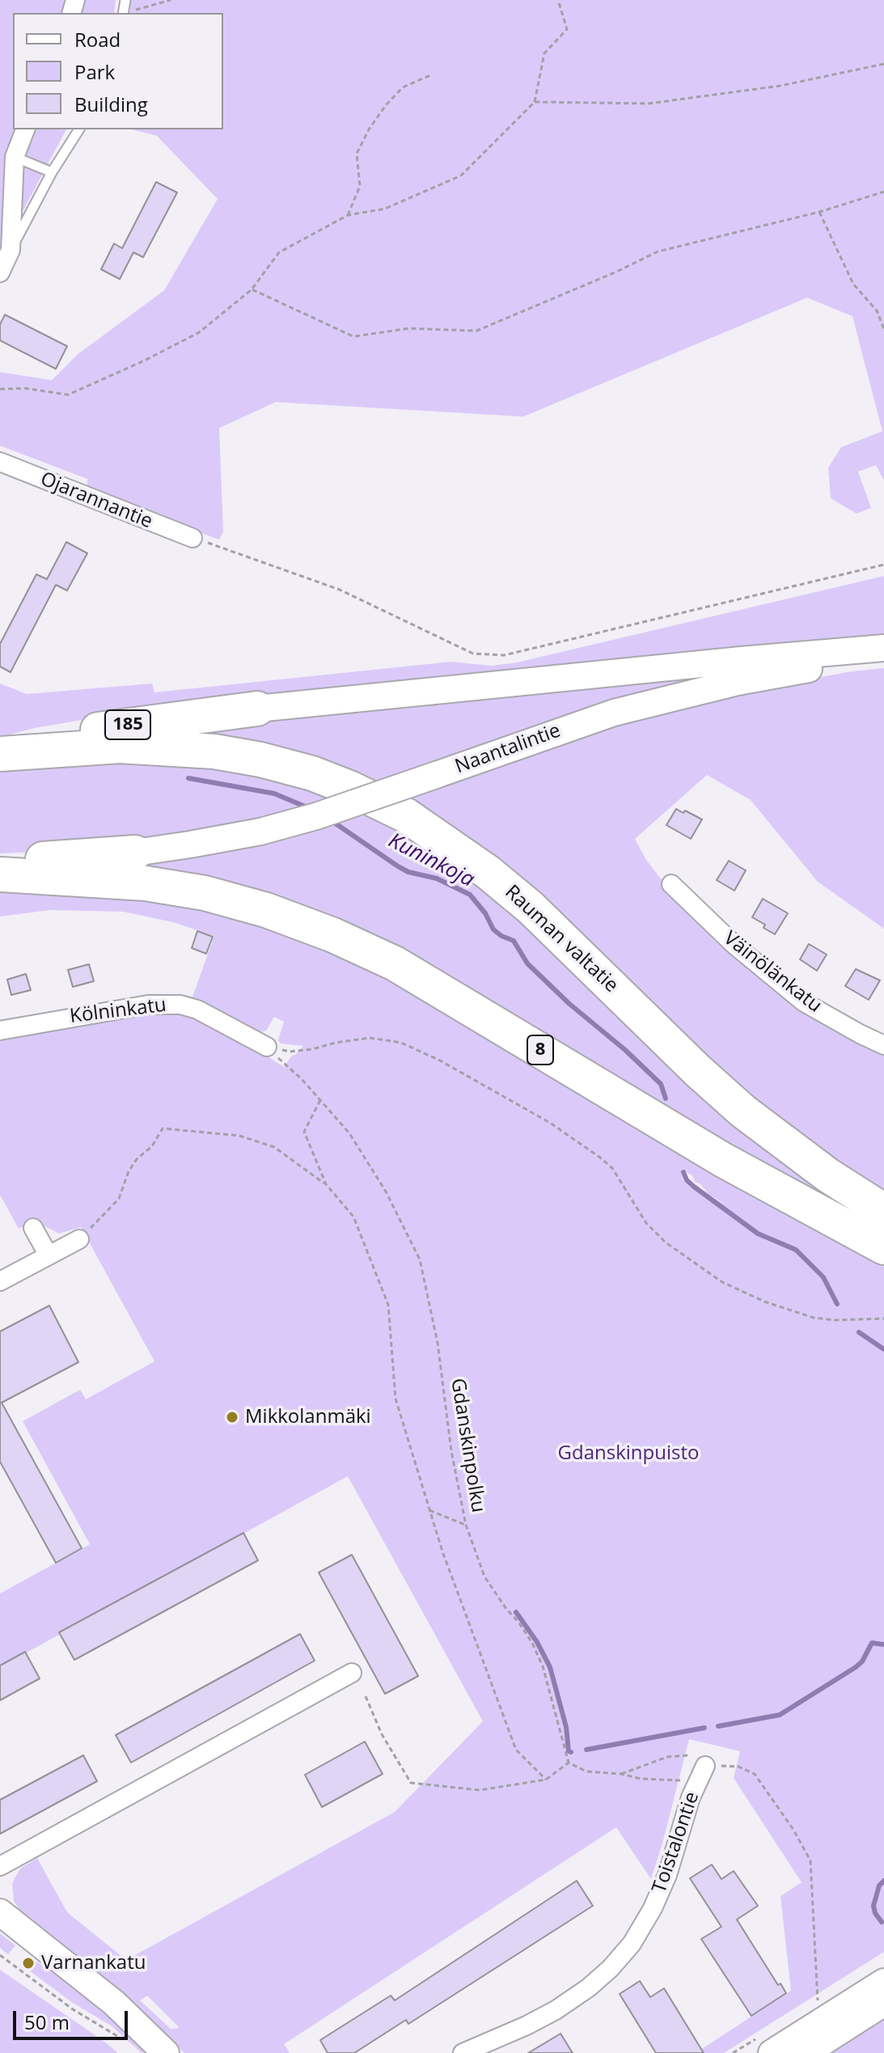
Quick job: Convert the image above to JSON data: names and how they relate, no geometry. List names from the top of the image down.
{
  "streets": {
    "highway": ["185", "Rauman valtatie", "8"],
    "main road": ["Naantalintie"],
    "street": [
      "Ojarannantie",
      "Väinölänkatu",
      "Kölninkatu",
      "Toistalontie"
    ],
    "path": ["Gdanskinpolku"]
  },
  "crossings": [
    ["185", "Rauman valtatie"],
    ["Kölninkatu", "Gdanskinpolku"]
  ],
  "water": ["Kuninkoja"],
  "parks": ["Gdanskinpuisto"],
  "places": ["Mikkolanmäki", "Varnankatu"],
  "legend": ["Road", "Park", "Building"],
  "scale_bar": "50 m"
}
